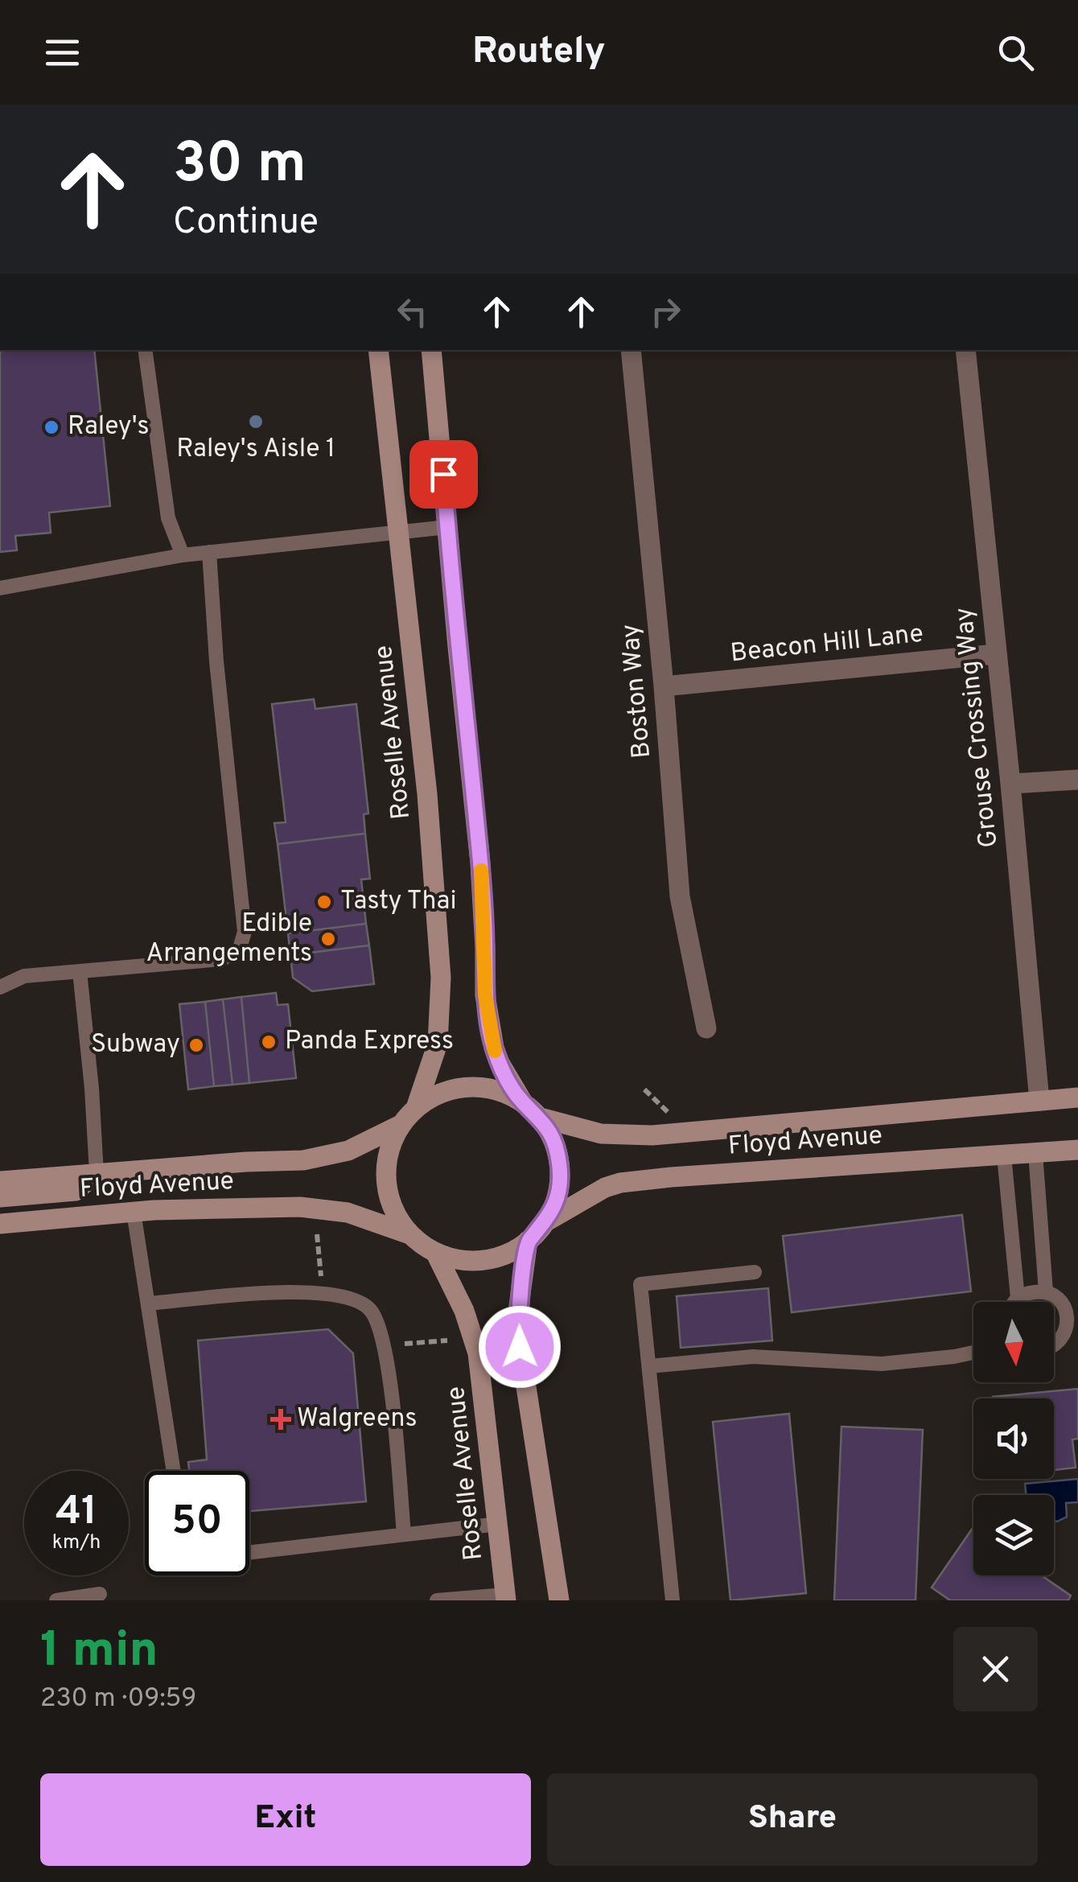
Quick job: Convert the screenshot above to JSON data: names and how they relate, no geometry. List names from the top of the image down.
{
  "streets": {
    "main road": ["Roselle Avenue", "Floyd Avenue"],
    "street": ["Beacon Hill Lane", "Boston Way", "Grouse Crossing Way"]
  },
  "crossings": [
    ["Beacon Hill Lane", "Boston Way"],
    ["Beacon Hill Lane", "Grouse Crossing Way"],
    ["Grouse Crossing Way", "Floyd Avenue"],
    ["Roselle Avenue", "Floyd Avenue"]
  ],
  "places": {
    "other": [
      "Raley's Aisle 1",
      "Raley's",
      "Tasty Thai",
      "Edible Arrangements",
      "Panda Express",
      "Subway"
    ],
    "health": ["Walgreens"]
  },
  "north": "bottom",
  "page": {
    "header": "Routely",
    "turn": ["30 m", "Continue"],
    "speed": "41 km/h",
    "limit": "50",
    "heading": ["1 min", "230 m · 09:59"],
    "buttons": ["Exit", "Share"]
  }
}
